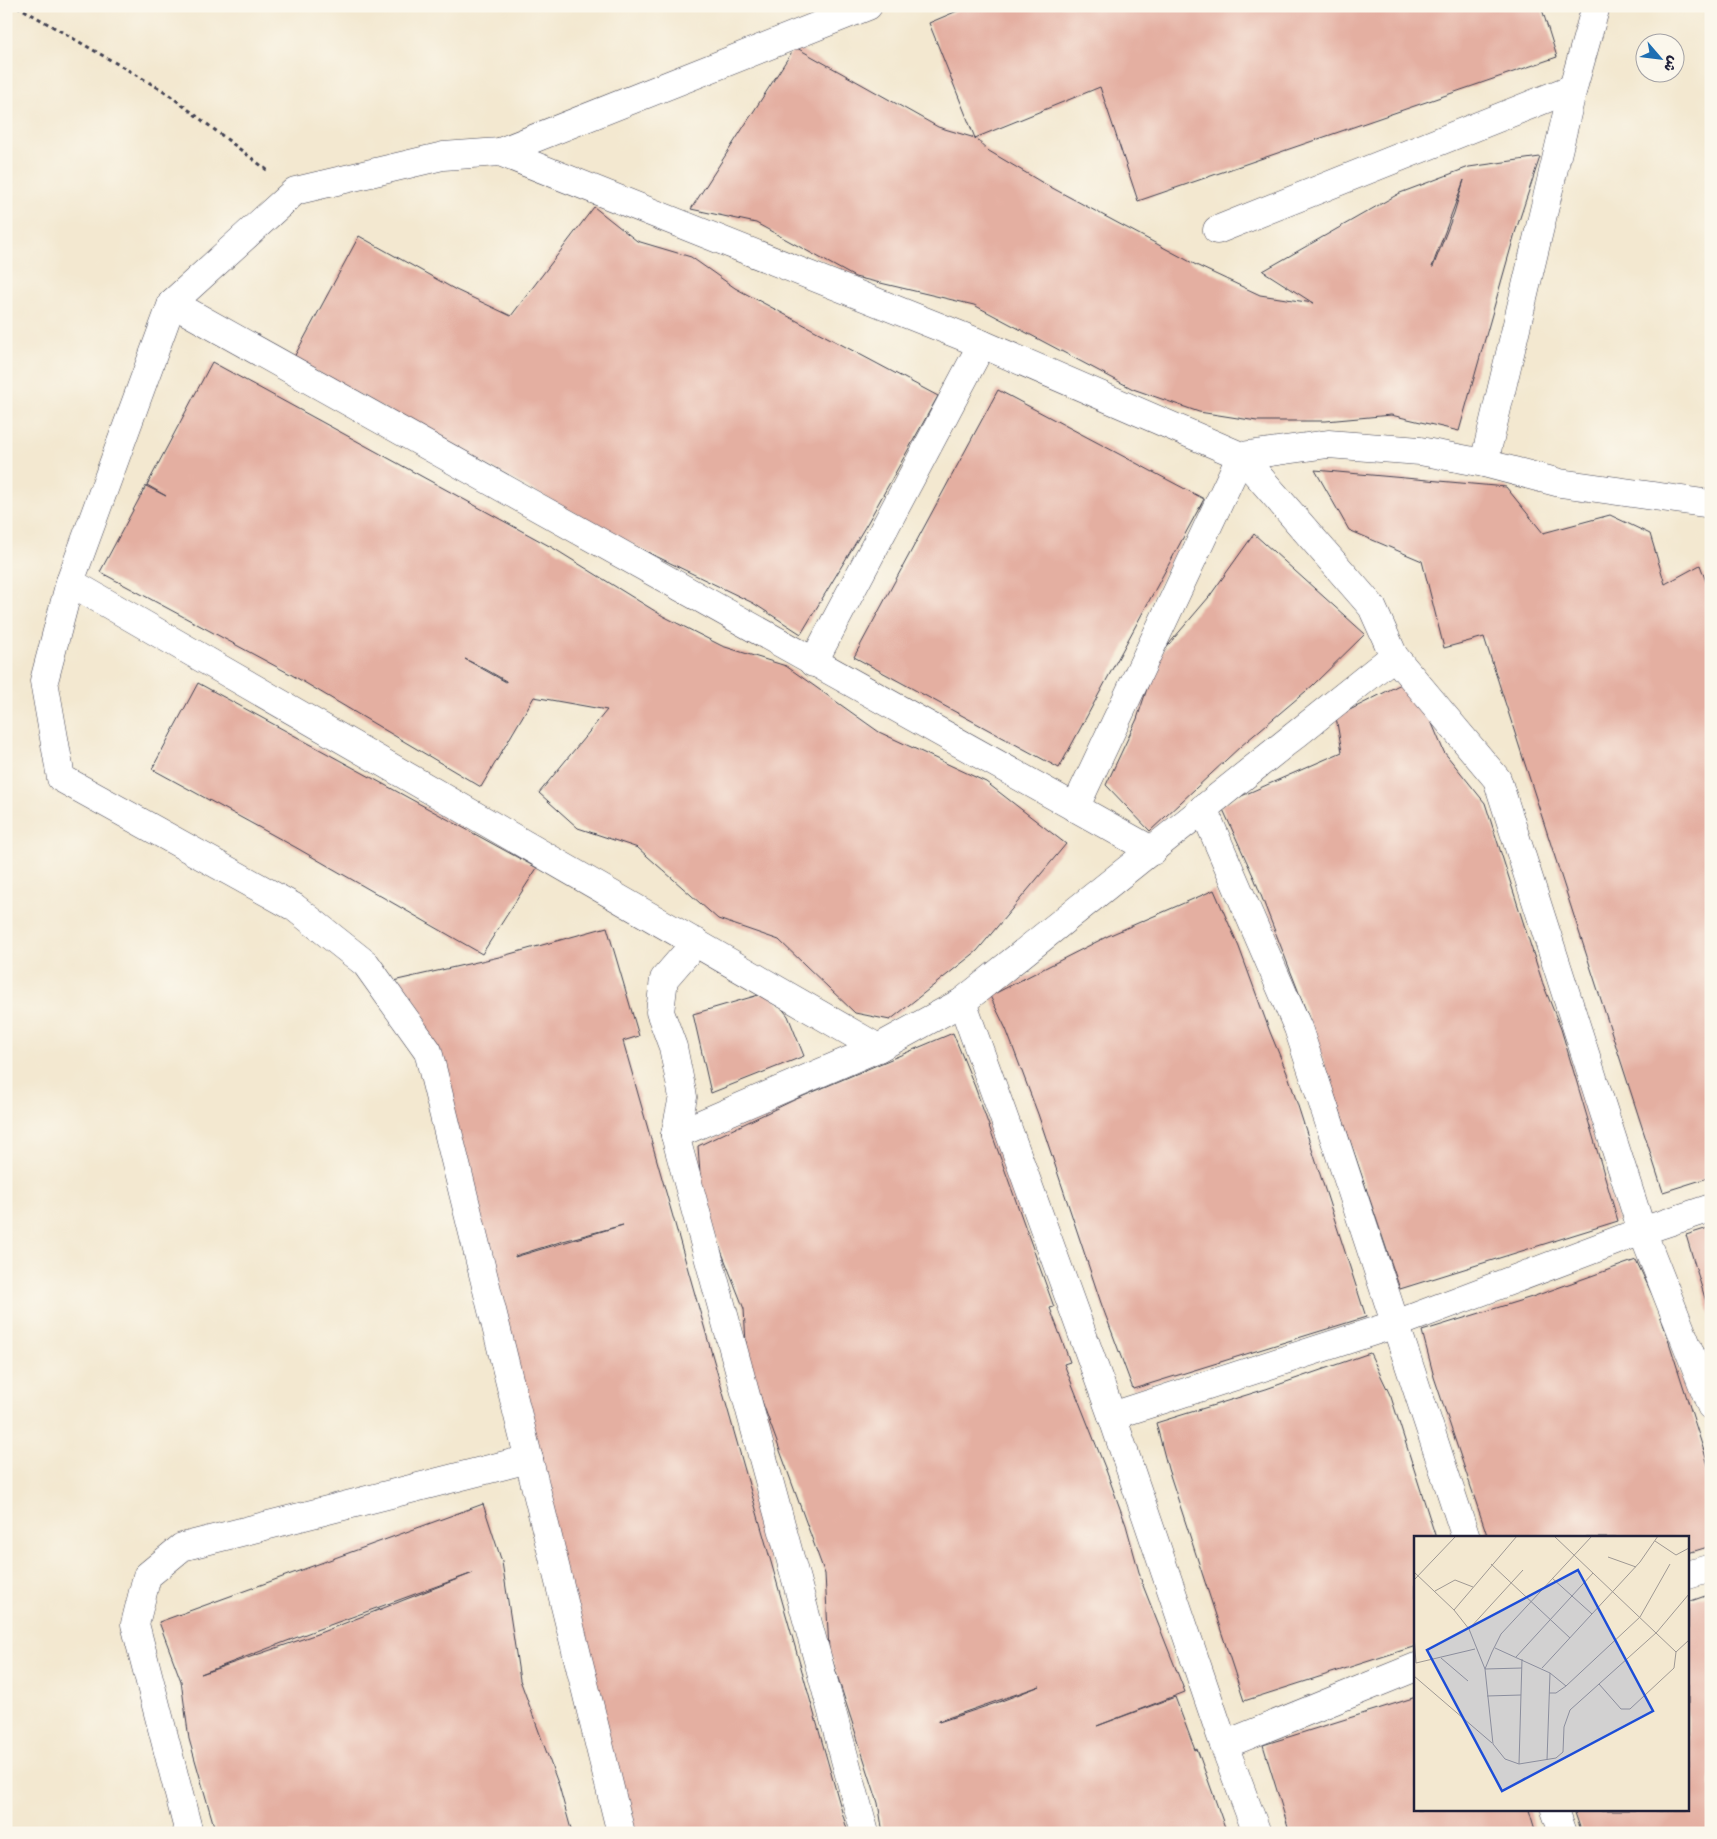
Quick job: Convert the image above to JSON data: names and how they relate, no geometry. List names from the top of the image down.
{
  "north": "bottom right"
}
